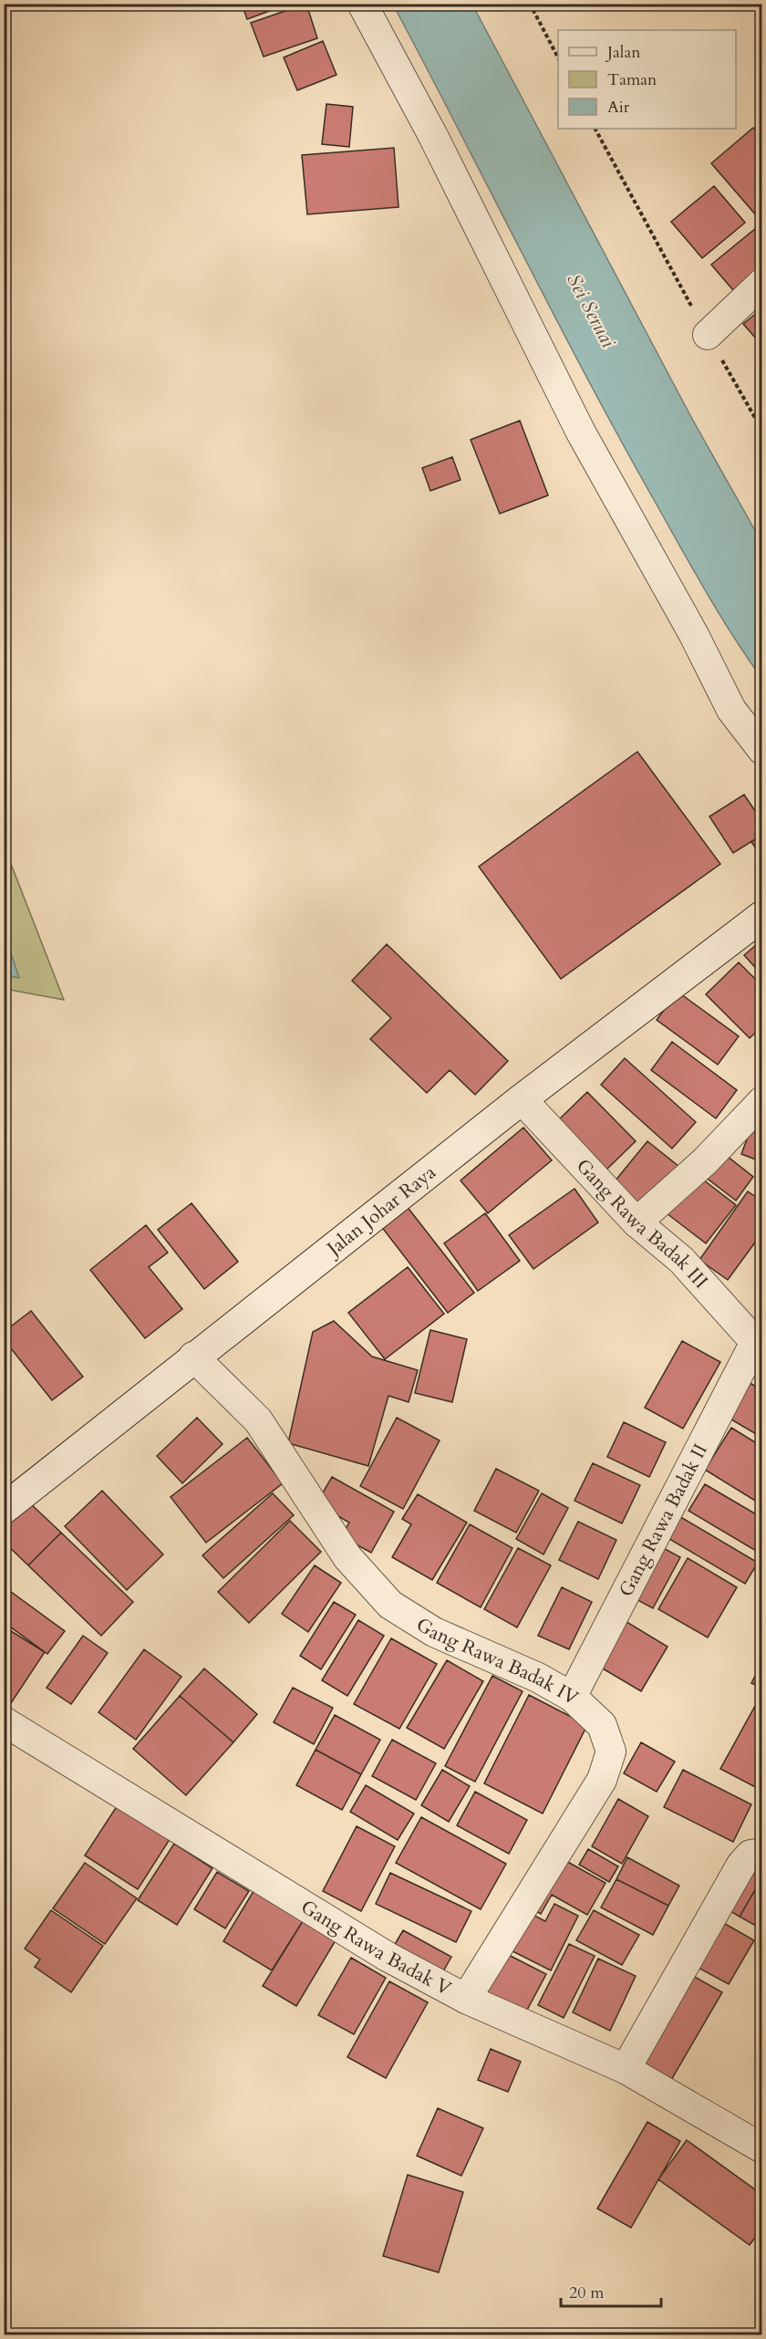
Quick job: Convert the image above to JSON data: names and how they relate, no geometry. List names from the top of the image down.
{
  "streets": {
    "street": [
      "Jalan Johar Raya",
      "Gang Rawa Badak III",
      "Gang Rawa Badak II",
      "Gang Rawa Badak IV",
      "Gang Rawa Badak V"
    ]
  },
  "crossings": [
    ["Jalan Johar Raya", "Gang Rawa Badak III"],
    ["Jalan Johar Raya", "Gang Rawa Badak IV"],
    ["Gang Rawa Badak III", "Gang Rawa Badak II"],
    ["Gang Rawa Badak II", "Gang Rawa Badak IV"],
    ["Gang Rawa Badak IV", "Gang Rawa Badak V"]
  ],
  "water": ["Sei Seruai"],
  "legend": ["Jalan", "Taman", "Air"],
  "scale_bar": "20 m"
}
